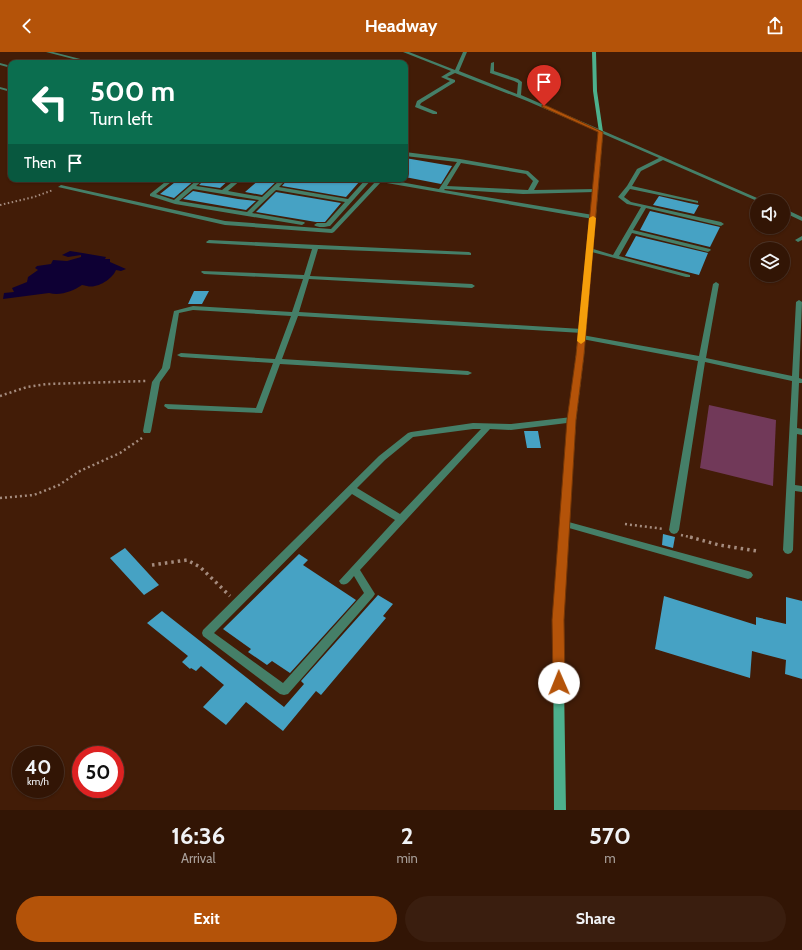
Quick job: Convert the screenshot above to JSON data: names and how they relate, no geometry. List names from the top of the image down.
{
  "page": {
    "header": "Headway",
    "turn": ["500 m", "Turn left"],
    "then": "Then",
    "speed": "40 km/h",
    "limit": "50",
    "eta": [
      "16:36",
      "Arrival",
      "2",
      "min",
      "570",
      "m"
    ],
    "buttons": ["Exit", "Share"]
  }
}
